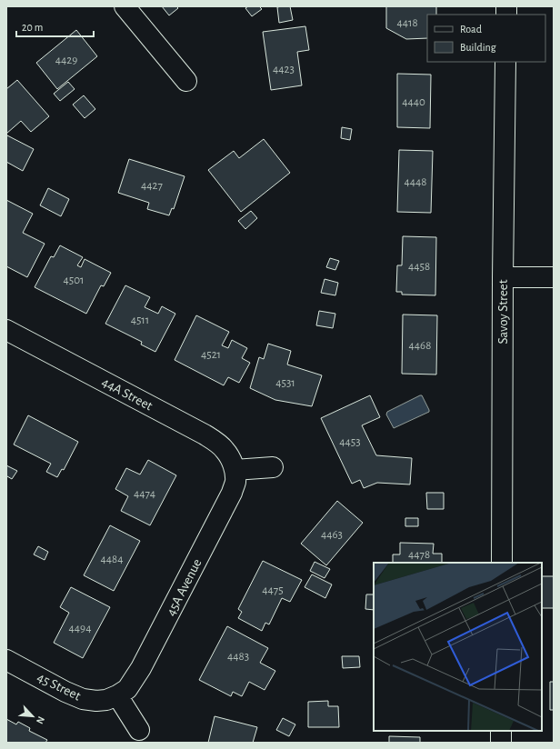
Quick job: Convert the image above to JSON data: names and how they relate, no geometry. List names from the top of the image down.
{
  "streets": {
    "street": [
      "Savoy Street",
      "44A Street",
      "45A Avenue",
      "45 Street"
    ]
  },
  "crossings": [
    ["44A Street", "45A Avenue"],
    ["45A Avenue", "45 Street"]
  ],
  "house_numbers": [
    "4418",
    "4429",
    "4423",
    "4440",
    "4448",
    "4427",
    "4458",
    "4501",
    "4511",
    "4468",
    "4521",
    "4531",
    "4453",
    "4474",
    "4463",
    "4478",
    "4484",
    "4475",
    "4494",
    "4483"
  ],
  "legend": ["Road", "Building"],
  "scale_bar": "20 m",
  "north": "bottom right"
}
